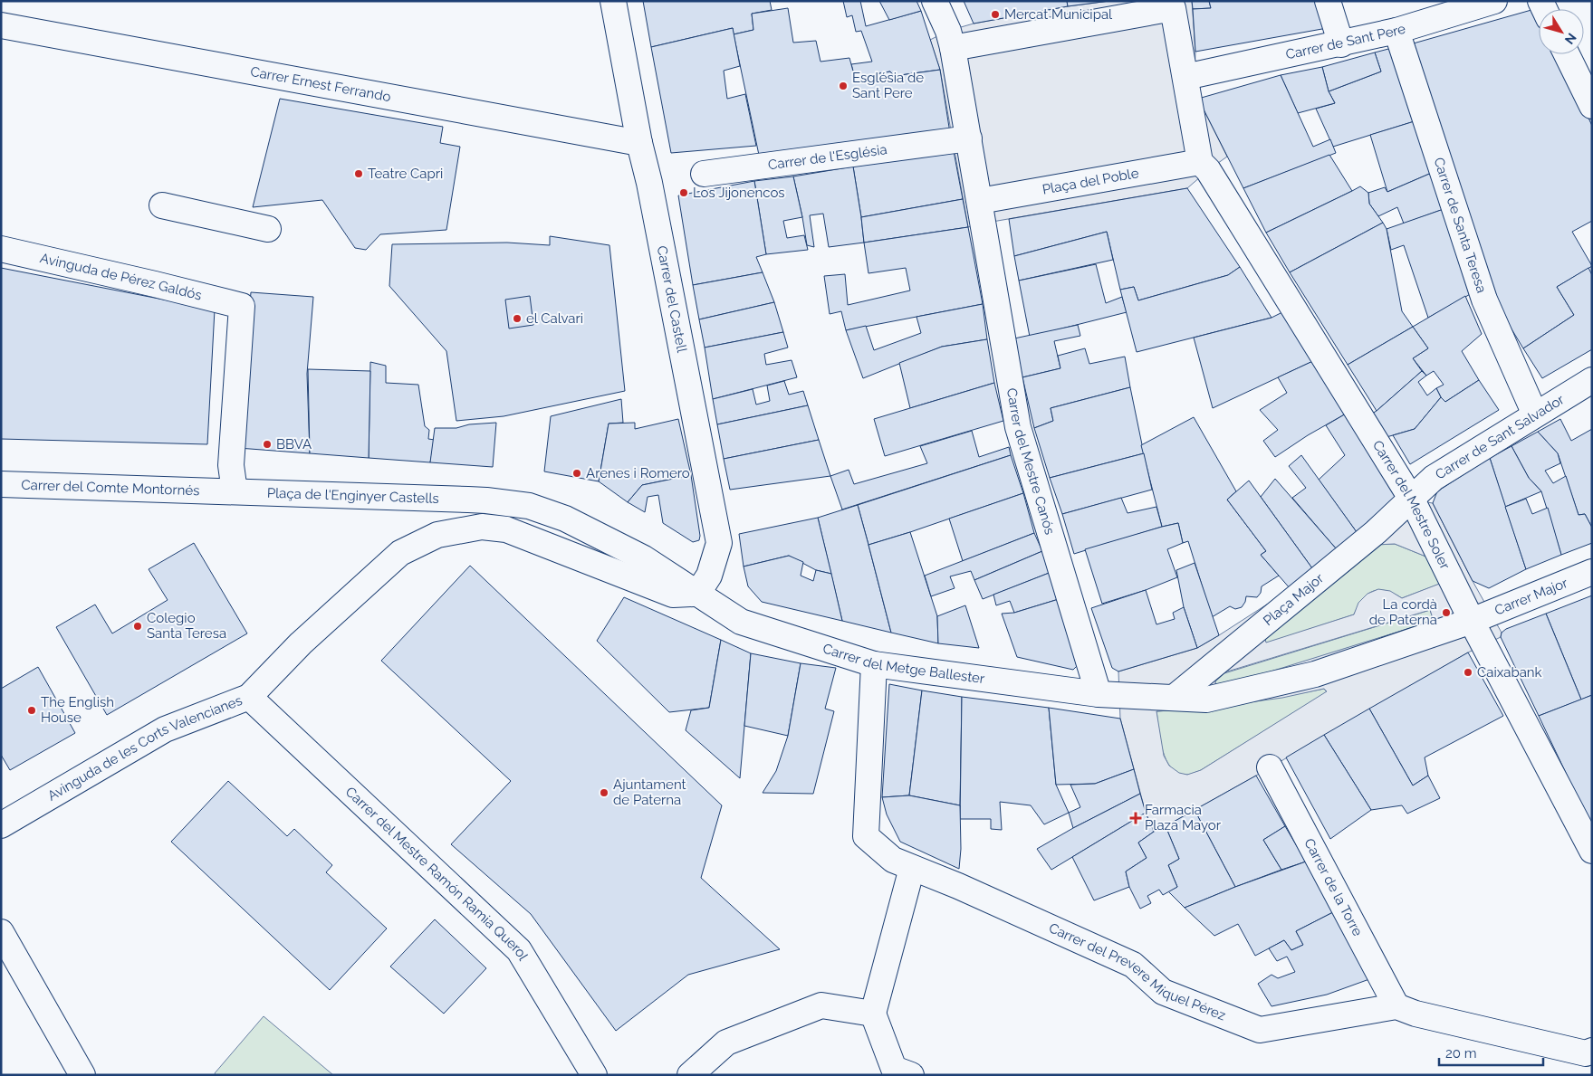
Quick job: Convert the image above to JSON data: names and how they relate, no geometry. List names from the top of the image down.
{
  "streets": {
    "street": [
      "Carrer de Sant Pere",
      "Carrer Ernest Ferrando",
      "Carrer de l'Església",
      "Plaça del Poble",
      "Carrer de Santa Teresa",
      "Avinguda de Pérez Galdós",
      "Carrer del Castell",
      "Carrer de Sant Salvador",
      "Carrer del Mestre Canós",
      "Carrer del Comte Montornés",
      "Plaça de l'Enginyer Castells",
      "Carrer del Mestre Soler",
      "Carrer Major",
      "Plaça Major",
      "Carrer del Metge Ballester",
      "Avinguda de les Corts Valencianes",
      "Carrer del Mestre Ramón Ramia Querol",
      "Carrer de la Torre",
      "Carrer del Prevere Miquel Pérez"
    ]
  },
  "crossings": [
    ["Carrer de Sant Pere", "Carrer de Santa Teresa"],
    ["Carrer Ernest Ferrando", "Carrer del Castell"],
    ["Plaça del Poble", "Carrer del Mestre Canós"],
    ["Plaça del Poble", "Carrer del Mestre Soler"],
    ["Carrer de Santa Teresa", "Carrer de Sant Salvador"],
    ["Avinguda de Pérez Galdós", "Carrer del Comte Montornés"],
    ["Avinguda de Pérez Galdós", "Plaça de l'Enginyer Castells"],
    ["Carrer del Castell", "Carrer del Metge Ballester"],
    ["Carrer del Castell", "Avinguda de les Corts Valencianes"],
    ["Carrer de Sant Salvador", "Carrer del Mestre Soler"],
    ["Carrer de Sant Salvador", "Plaça Major"],
    ["Carrer del Mestre Canós", "Carrer del Metge Ballester"],
    ["Carrer del Comte Montornés", "Plaça de l'Enginyer Castells"],
    ["Plaça de l'Enginyer Castells", "Carrer del Metge Ballester"],
    ["Carrer del Mestre Soler", "Carrer Major"],
    ["Carrer del Mestre Soler", "Plaça Major"],
    ["Carrer del Metge Ballester", "Avinguda de les Corts Valencianes"],
    ["Carrer del Metge Ballester", "Carrer del Prevere Miquel Pérez"],
    ["Avinguda de les Corts Valencianes", "Carrer del Mestre Ramón Ramia Querol"],
    ["Carrer de la Torre", "Carrer del Prevere Miquel Pérez"]
  ],
  "places": {
    "other": [
      "Mercat Municipal",
      "Església de Sant Pere",
      "Teatre Capri",
      "Los Jijonencos",
      "el Calvari",
      "BBVA",
      "Arenes i Romero",
      "La cordà de Paterna",
      "Colegio Santa Teresa",
      "Caixabank",
      "The English House",
      "Ajuntament de Paterna"
    ],
    "health": ["Farmacia Plaza Mayor"]
  },
  "scale_bar": "20 m",
  "north": "bottom right"
}
